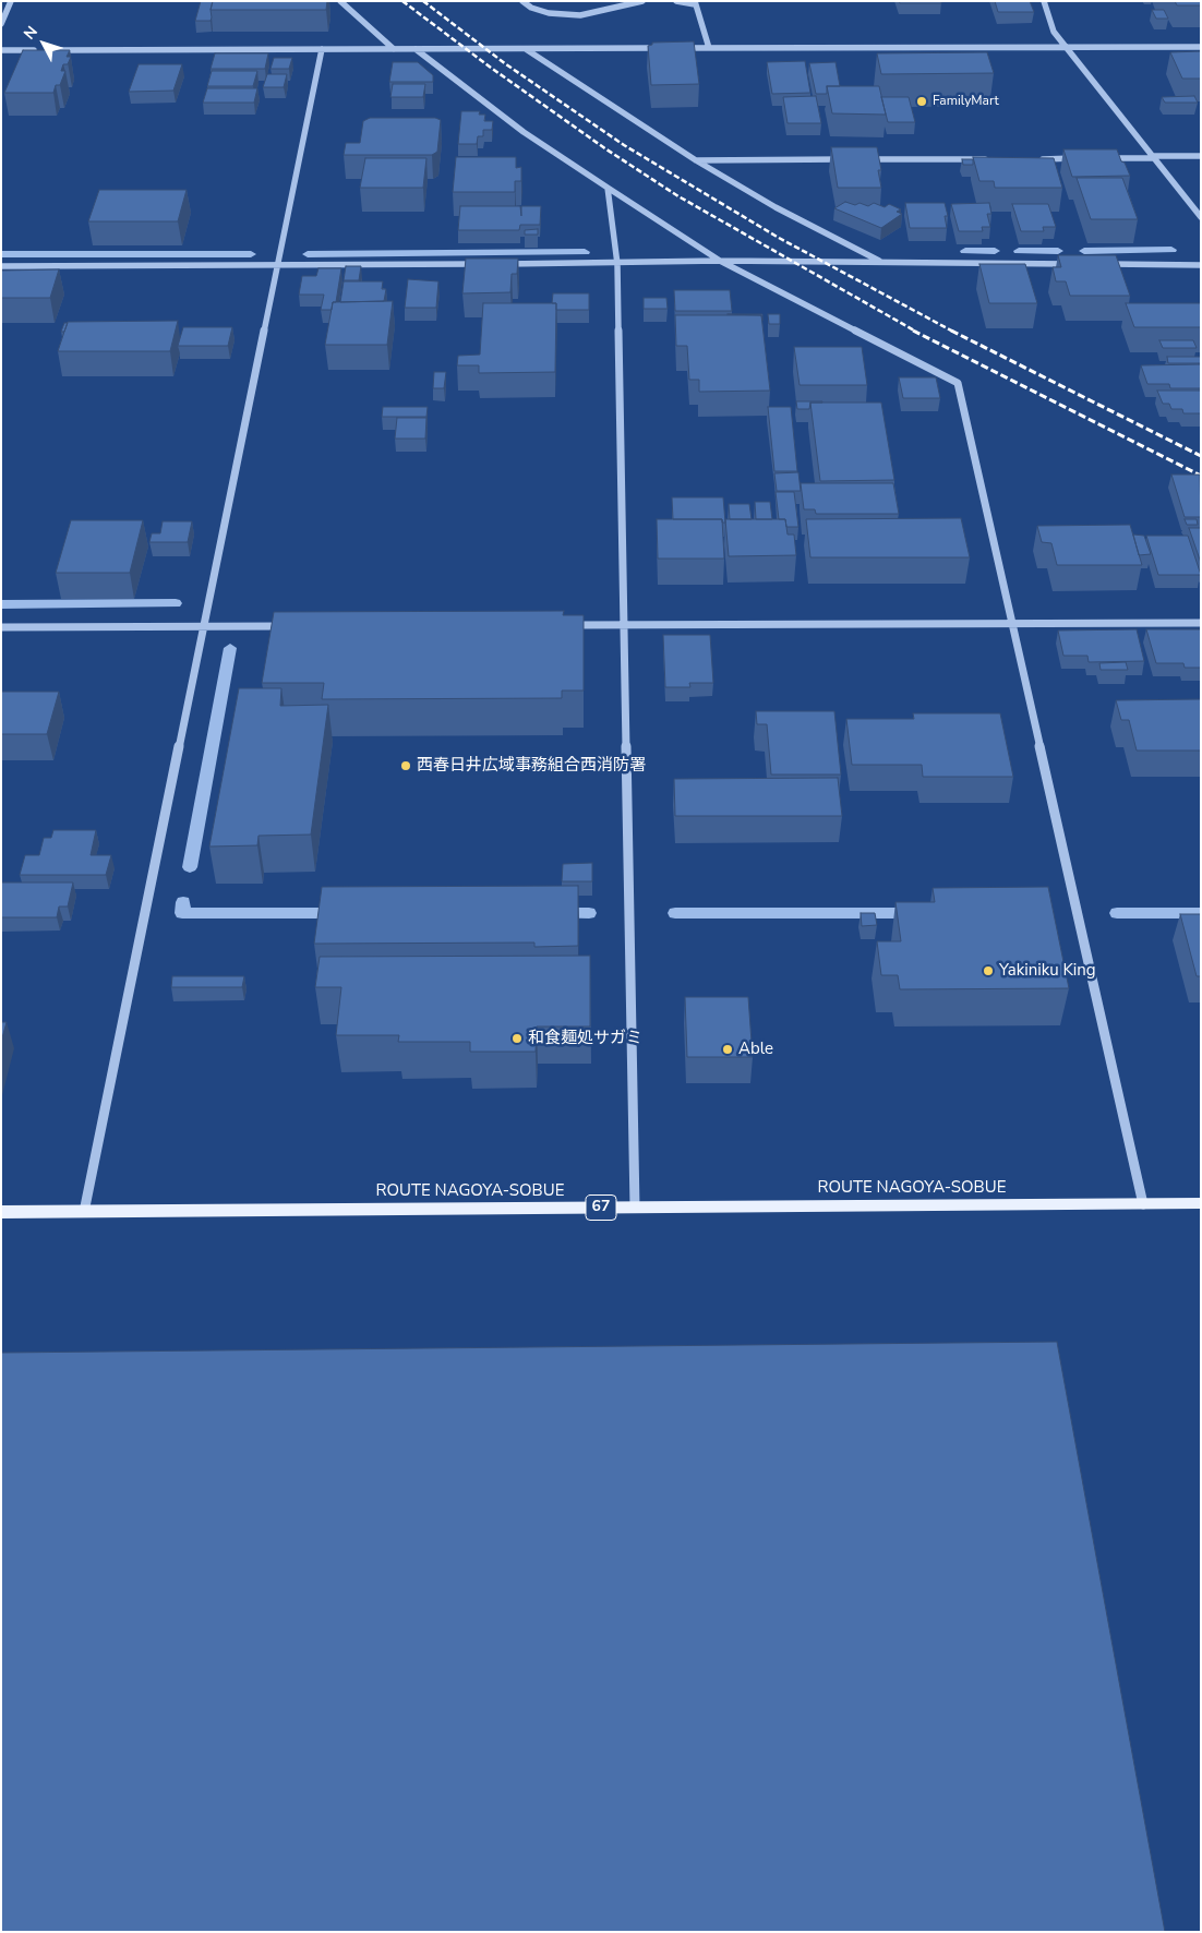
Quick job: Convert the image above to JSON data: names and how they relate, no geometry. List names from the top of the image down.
{
  "streets": {
    "main road": ["ROUTE NAGOYA-SOBUE", "67"]
  },
  "places": [
    "FamilyMart",
    "西春日井広域事務組合西消防署",
    "Yakiniku King",
    "和食麺処サガミ",
    "Able"
  ],
  "north": "top left"
}
